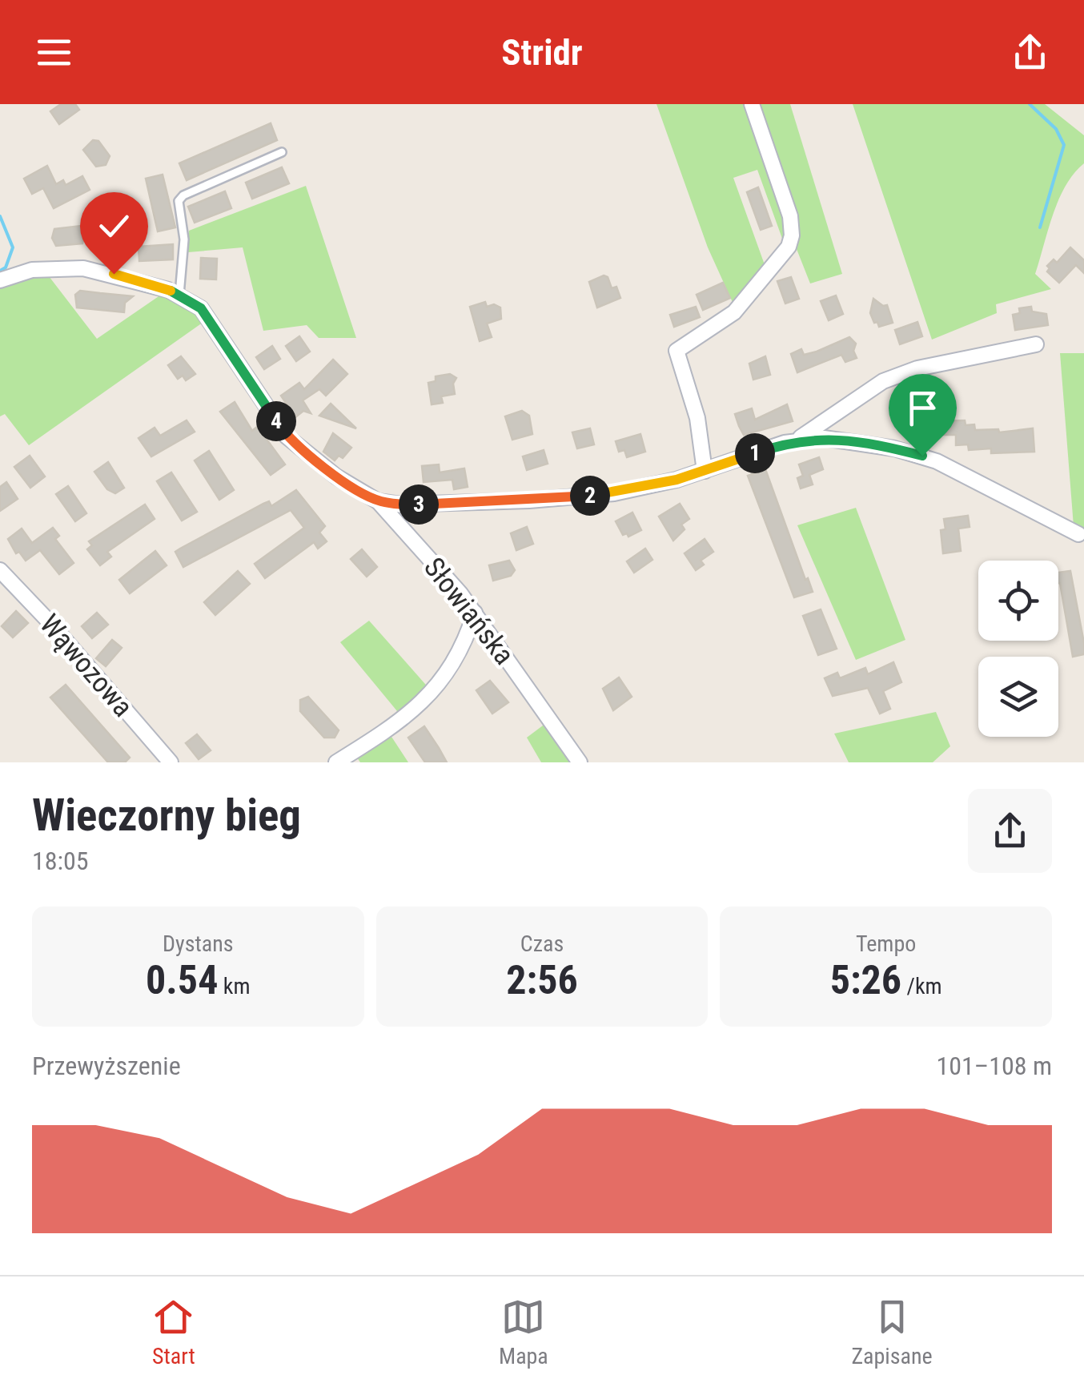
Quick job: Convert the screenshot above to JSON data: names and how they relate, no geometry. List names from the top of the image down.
{
  "streets": {
    "street": ["Słowiańska", "Wąwozowa"]
  },
  "page": {
    "header": "Stridr",
    "pins": [
      "4",
      "1",
      "2",
      "3"
    ],
    "heading": ["Wieczorny bieg", "18:05"],
    "stats": [
      ["Dystans", "0.54 km"],
      ["Czas", "2:56"],
      ["Tempo", "5:26 /km"]
    ],
    "chart": ["Przewyższenie", "101–108 m"],
    "tabs": ["Start", "Mapa", "Zapisane"]
  }
}
